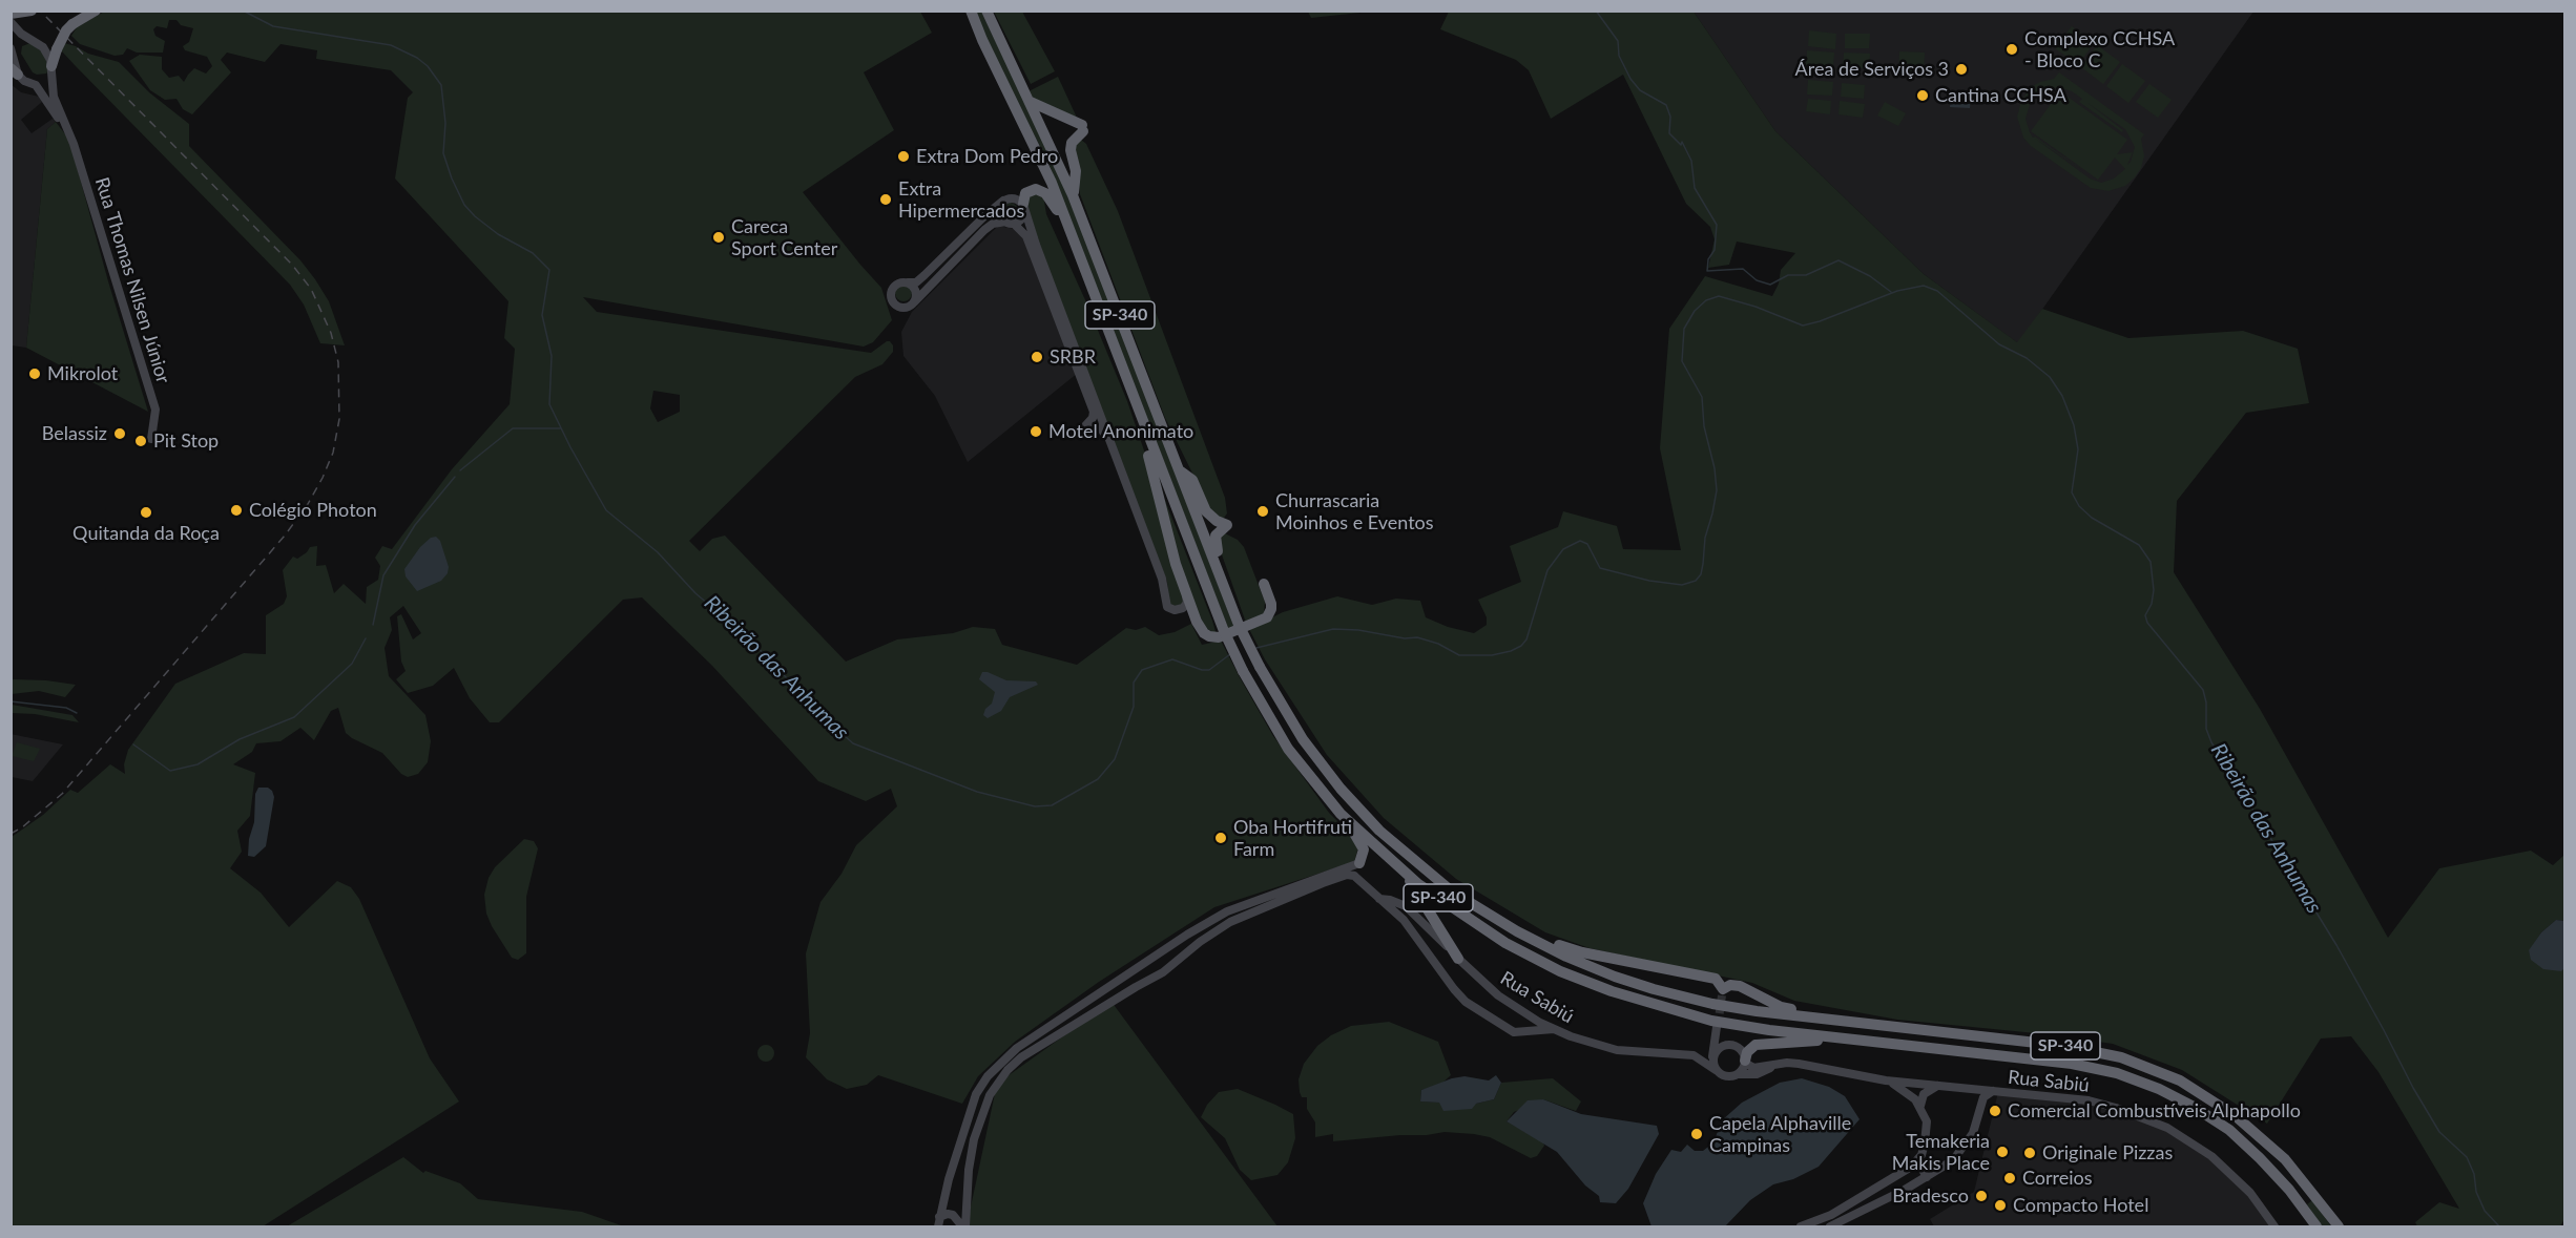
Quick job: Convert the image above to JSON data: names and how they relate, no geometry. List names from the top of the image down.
{
  "streets": {
    "highway": ["SP-340"],
    "main road": ["Rua Thomas Nilsen Júnior", "Rua Sabiú"]
  },
  "water": ["Ribeirão das Anhumas"],
  "places": [
    "Complexo CCHSA - Bloco C",
    "Área de Serviços 3",
    "Cantina CCHSA",
    "Extra Dom Pedro",
    "Extra Hipermercados",
    "Careca Sport Center",
    "SRBR",
    "Mikrolot",
    "Motel Anonimato",
    "Belassiz",
    "Pit Stop",
    "Colégio Photon",
    "Churrascaria Moinhos e Eventos",
    "Quitanda da Roça",
    "Oba Hortifruti Farm",
    "Comercial Combustíveis Alphapollo",
    "Capela Alphaville Campinas",
    "Temakeria Makis Place",
    "Originale Pizzas",
    "Correios",
    "Bradesco",
    "Compacto Hotel"
  ]
}
